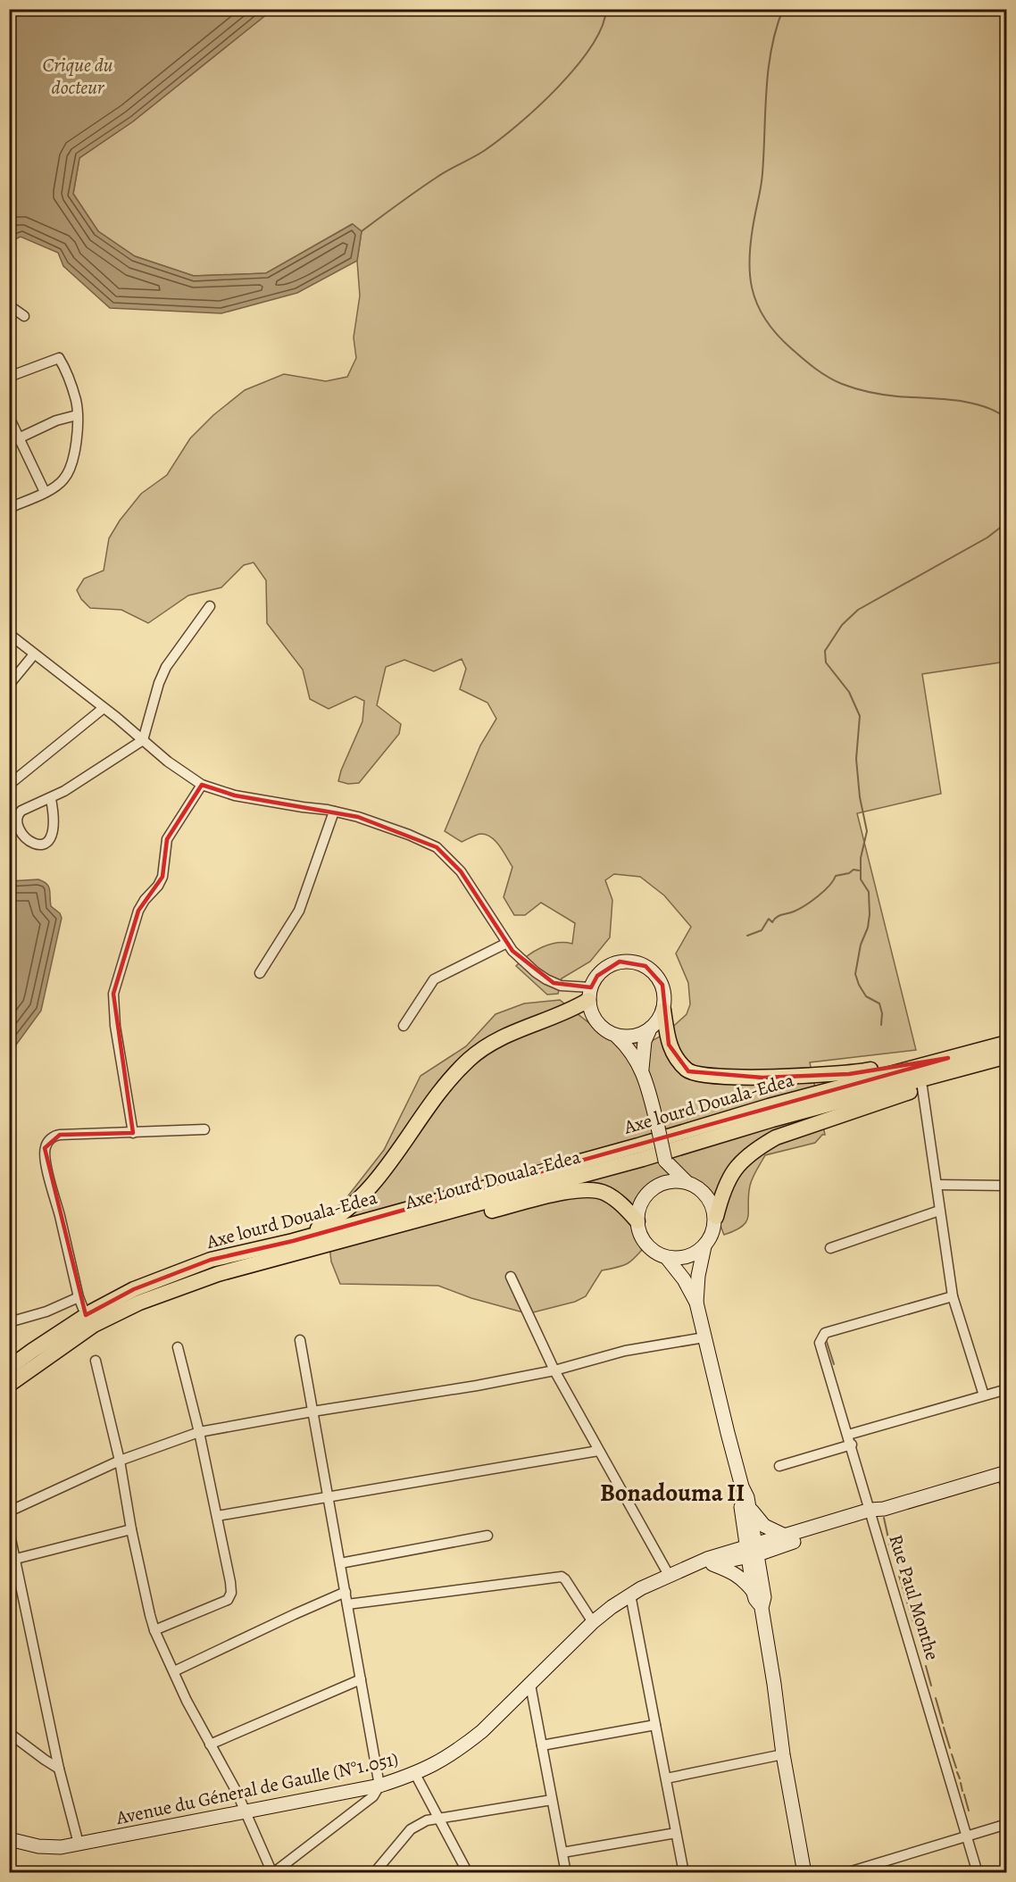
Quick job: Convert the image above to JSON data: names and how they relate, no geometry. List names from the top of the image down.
{
  "streets": {
    "highway": ["Axe lourd Douala-Edea", "Axe Lourd Douala-Edea"],
    "main road": ["Avenue du Géneral de Gaulle (N°1.051)"],
    "street": ["Rue Paul Monthe"]
  },
  "crossings": [
    ["Axe lourd Douala-Edea", "Axe Lourd Douala-Edea"],
    ["Rue Paul Monthe", "Avenue du Géneral de Gaulle (N°1.051)"]
  ],
  "districts": ["Bonadouma II"],
  "water": ["Crique du docteur"]
}
